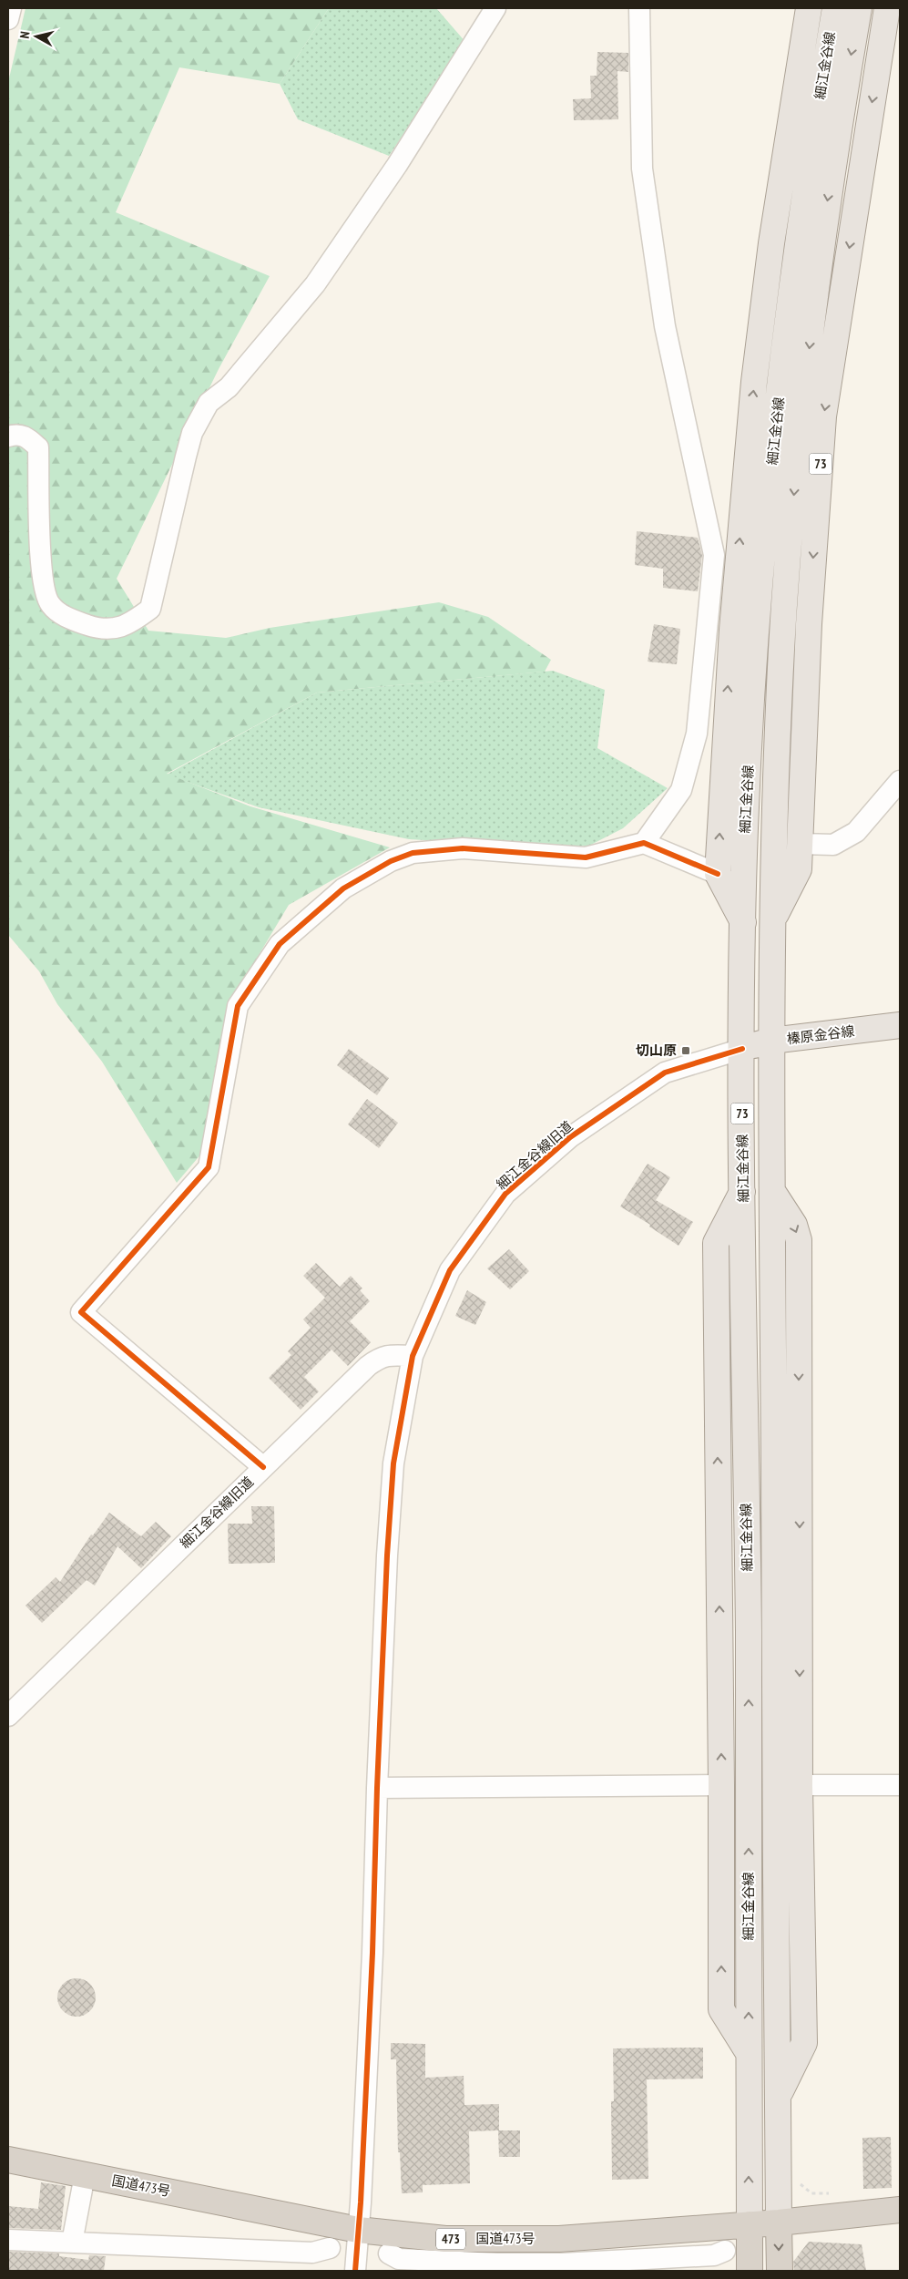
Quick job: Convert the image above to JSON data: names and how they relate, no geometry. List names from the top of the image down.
{
  "streets": {
    "highway": ["国道473号", "473"],
    "main road": ["細江金谷線", "73", "榛原金谷線"],
    "street": ["細江金谷線旧道"]
  },
  "crossings": [
    ["細江金谷線", "73"],
    ["細江金谷線", "榛原金谷線"],
    ["細江金谷線", "細江金谷線旧道"],
    ["細江金谷線", "国道473号"],
    ["榛原金谷線", "細江金谷線旧道"]
  ],
  "places": {
    "transit": ["切山原"]
  },
  "north": "left"
}
